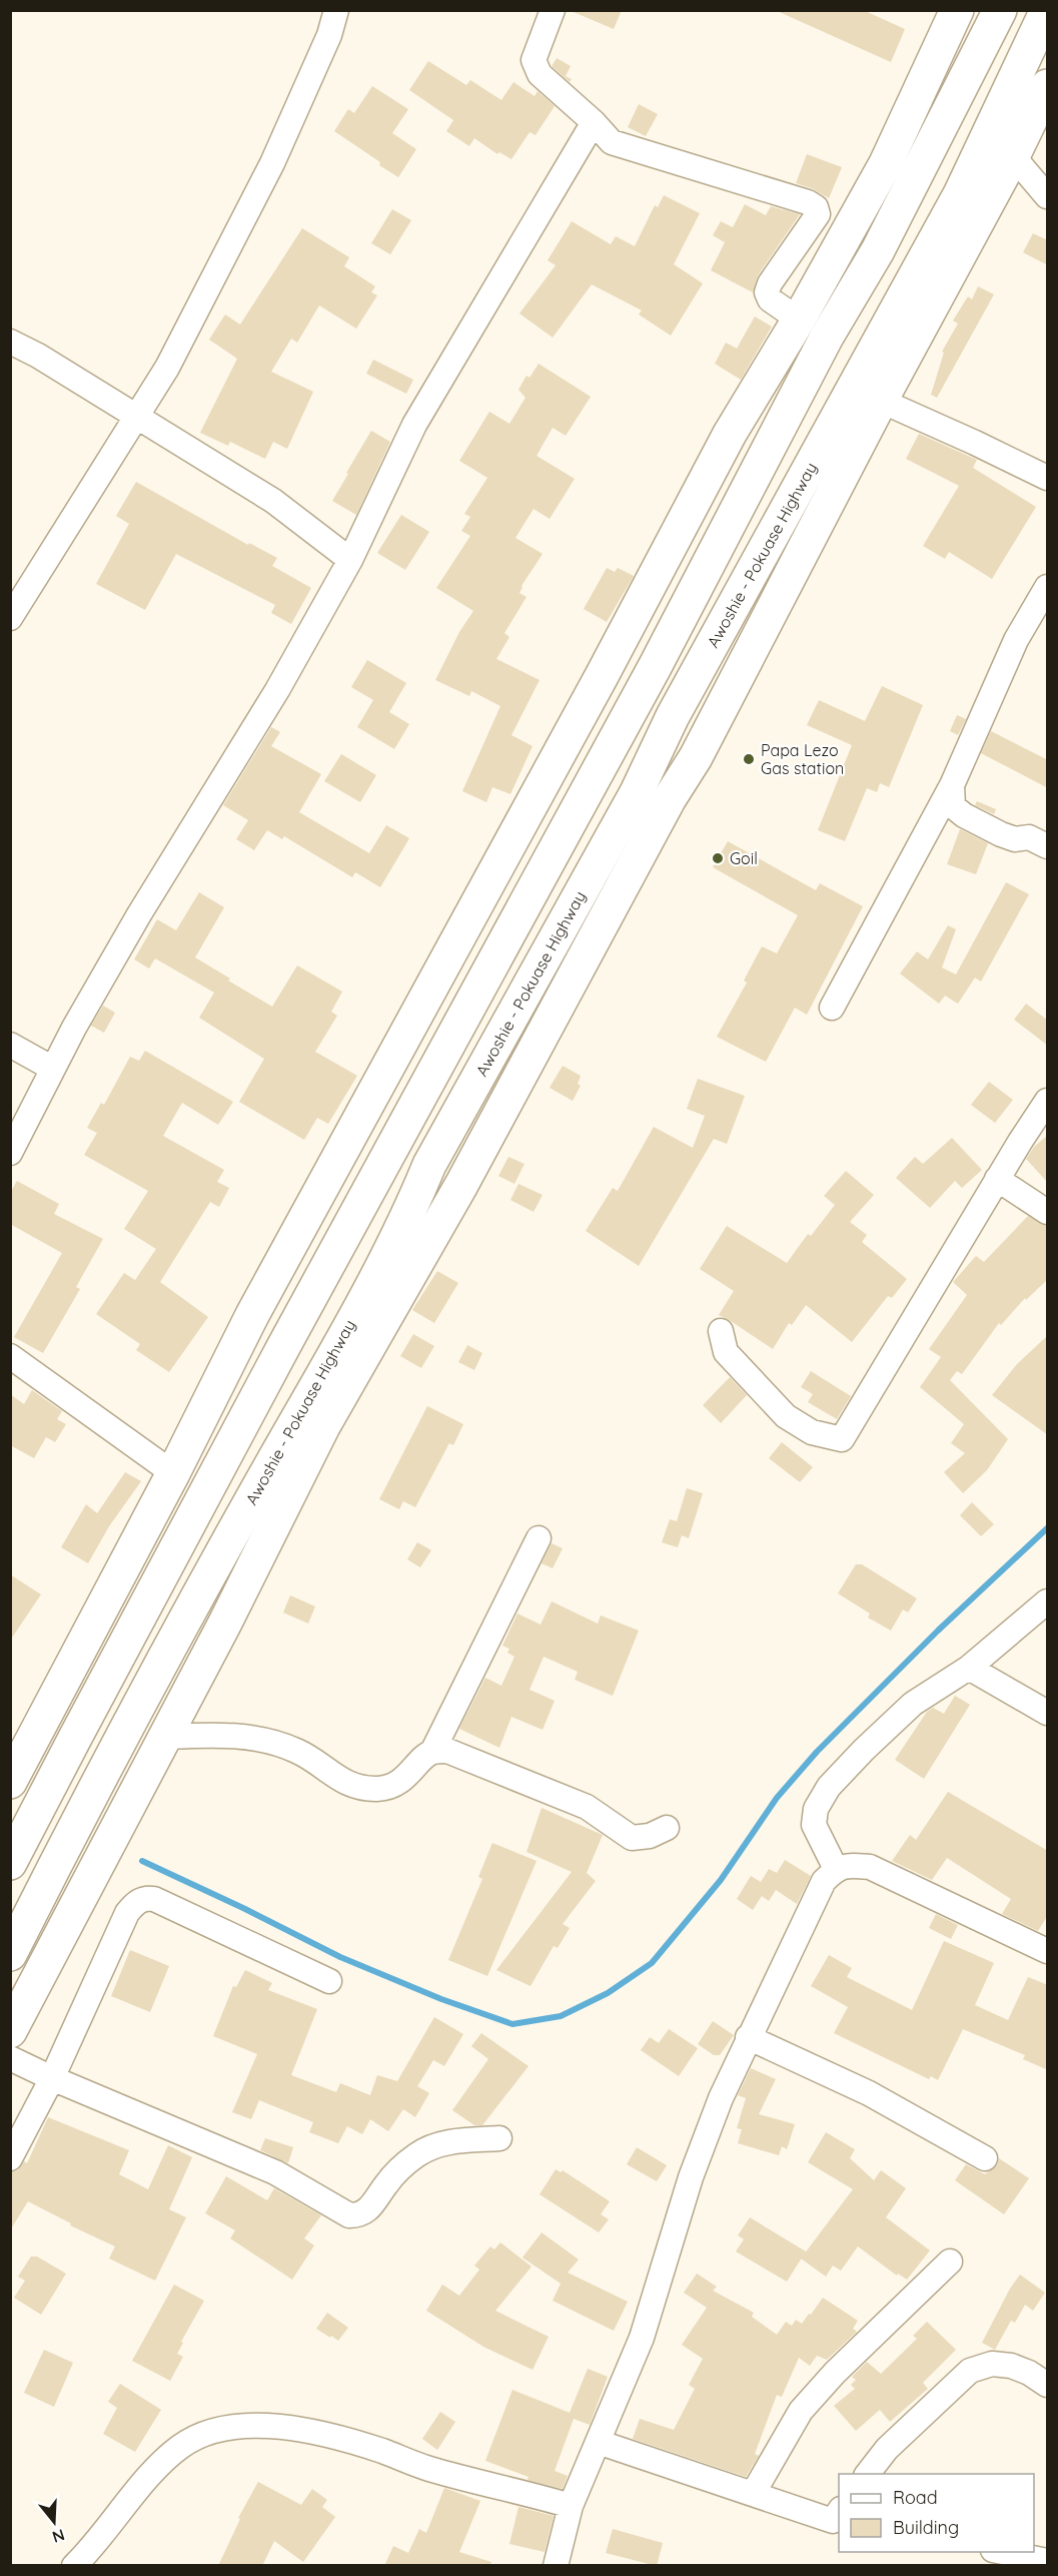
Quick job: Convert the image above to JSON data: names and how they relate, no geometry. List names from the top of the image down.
{
  "streets": {
    "main road": ["Awoshie - Pokuase Highway"]
  },
  "places": ["Papa Lezo Gas station", "Goil"],
  "legend": ["Road", "Building"],
  "north": "bottom"
}
